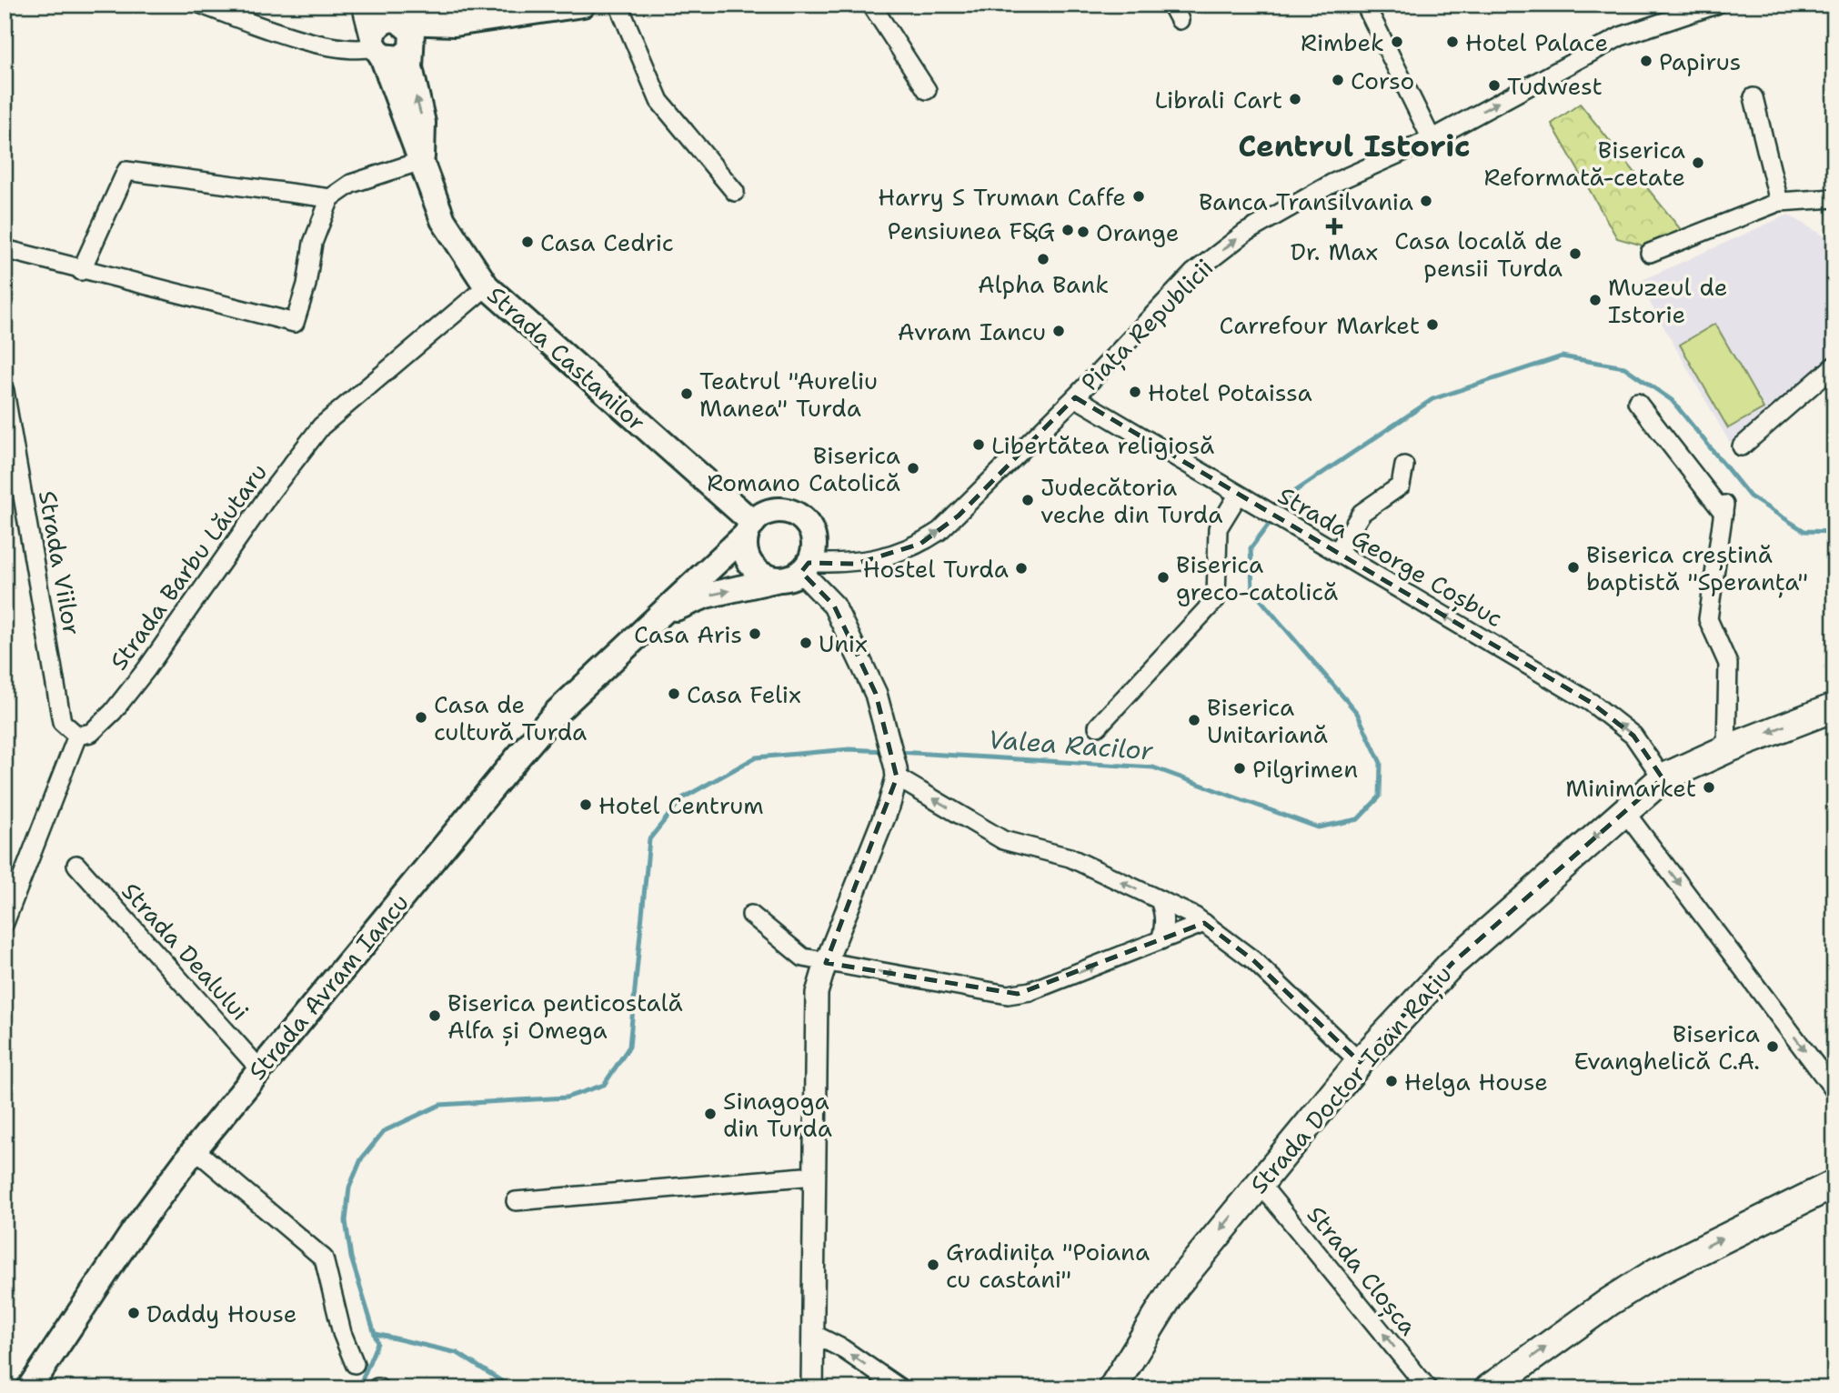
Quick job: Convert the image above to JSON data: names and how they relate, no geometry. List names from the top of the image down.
{
  "streets": {
    "main road": [
      "Piața Republicii",
      "Strada Castanilor",
      "Strada Avram Iancu",
      "Strada Doctor Ioan Rațiu"
    ],
    "street": [
      "Strada George Coșbuc",
      "Strada Viilor",
      "Strada Barbu Lăutaru",
      "Strada Dealului",
      "Strada Cloșca"
    ]
  },
  "crossings": [
    ["Piața Republicii", "Strada Castanilor"],
    ["Piața Republicii", "Strada George Coșbuc"],
    ["Piața Republicii", "Strada Avram Iancu"],
    ["Strada Castanilor", "Strada Barbu Lăutaru"],
    ["Strada Castanilor", "Strada Avram Iancu"],
    ["Strada George Coșbuc", "Strada Doctor Ioan Rațiu"],
    ["Strada Viilor", "Strada Barbu Lăutaru"],
    ["Strada Dealului", "Strada Avram Iancu"],
    ["Strada Doctor Ioan Rațiu", "Strada Cloșca"]
  ],
  "one_way": [
    "Piața Republicii",
    "Strada George Coșbuc",
    "Strada Doctor Ioan Rațiu",
    "Strada Cloșca"
  ],
  "districts": ["Centrul Istoric"],
  "water": ["Valea Racilor"],
  "places": {
    "other": [
      "Rimbek",
      "Hotel Palace",
      "Papirus",
      "Corso",
      "Tudwest",
      "Librali Cart",
      "Biserica Reformată-cetate",
      "Harry S Truman Caffe",
      "Banca Transilvania",
      "Pensiunea F&G",
      "Orange",
      "Casa Cedric",
      "Casa locală de pensii Turda",
      "Alpha Bank",
      "Muzeul de Istorie",
      "Carrefour Market",
      "Avram Iancu",
      "Hotel Potaissa",
      "Teatrul \"Aureliu Manea\" Turda",
      "Libertătea religiosă",
      "Biserica Romano Catolică",
      "Judecătoria veche din Turda",
      "Biserica creștină baptistă \"Speranța\"",
      "Hostel Turda",
      "Biserica greco-catolică",
      "Casa Aris",
      "Unix",
      "Casa Felix",
      "Casa de cultură Turda",
      "Biserica Unitariană",
      "Pilgrimen",
      "Minimarket",
      "Hotel Centrum",
      "Biserica penticostală Alfa și Omega",
      "Biserica Evanghelică C.A.",
      "Helga House",
      "Sinagoga din Turda",
      "Gradinița \"Poiana cu castani\"",
      "Daddy House"
    ],
    "health": ["Dr. Max"]
  }
}
